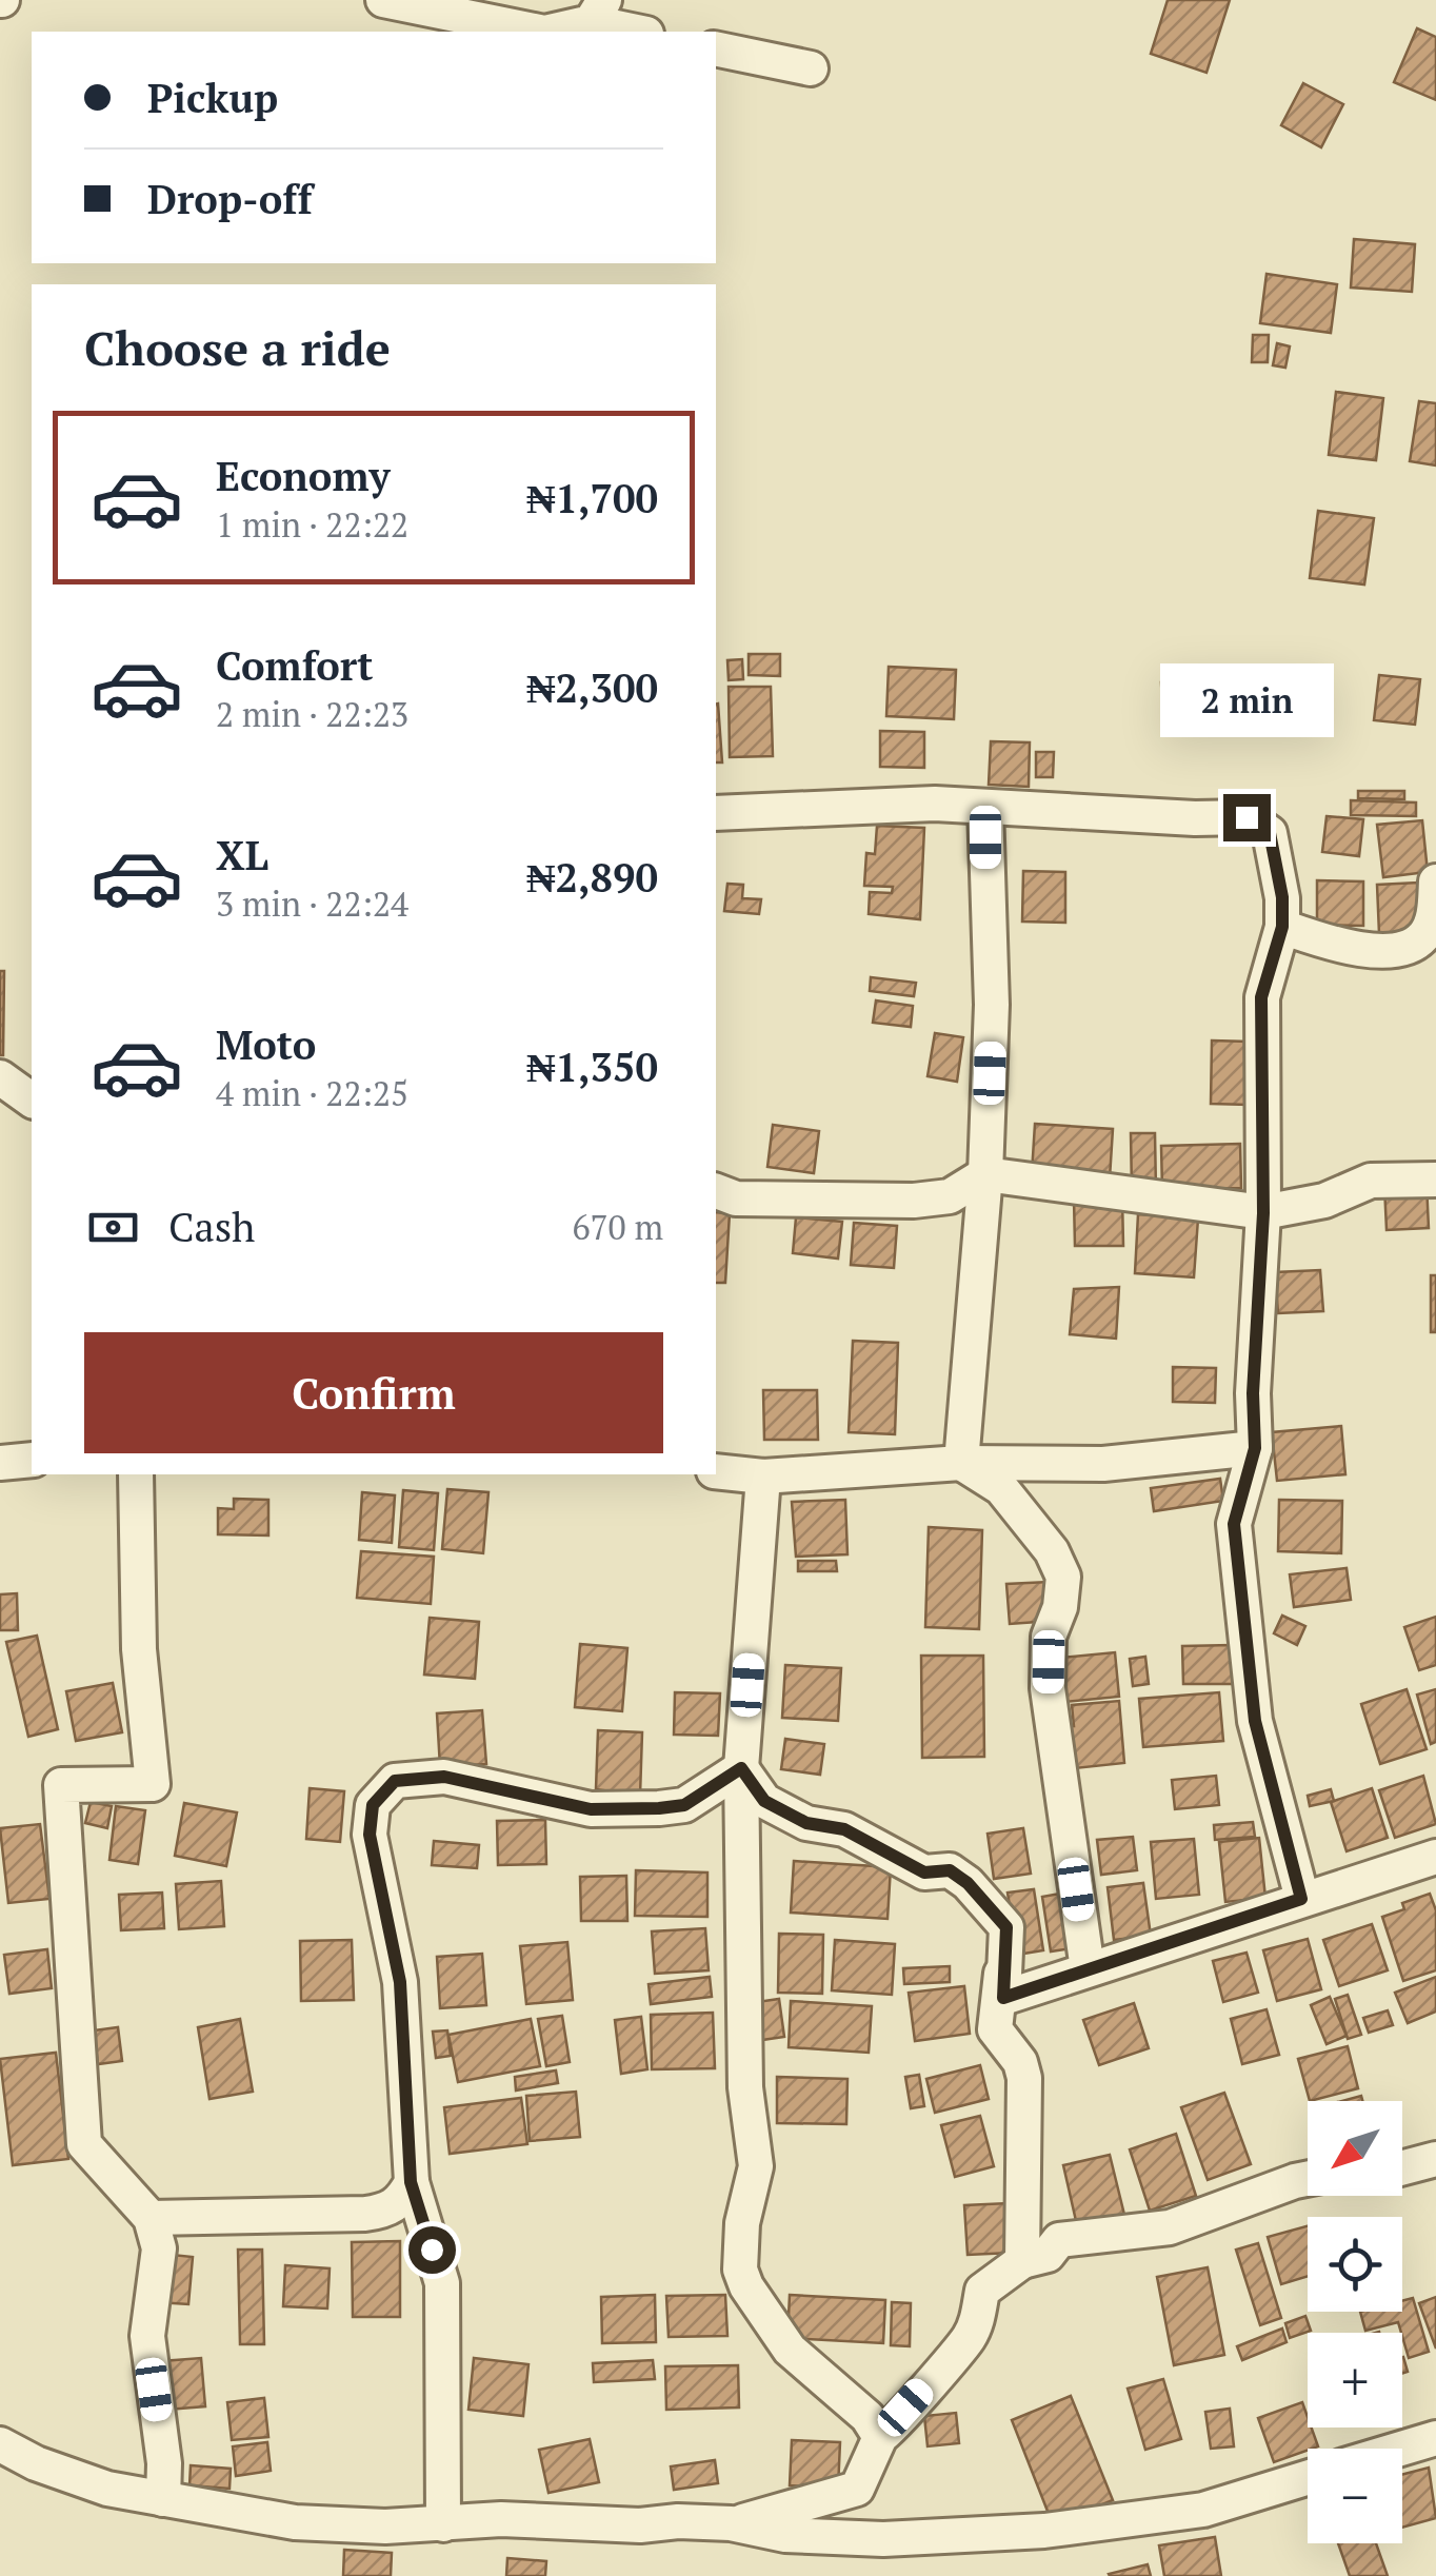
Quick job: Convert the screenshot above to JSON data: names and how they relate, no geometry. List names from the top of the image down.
{
  "north": "bottom left",
  "page": {
    "banner": ["Pickup", "Drop-off"],
    "heading": "Choose a ride",
    "list": [
      {
        "name": "Economy",
        "note": "1 min · 22:22",
        "value": "₦1,700"
      },
      {
        "name": "Comfort",
        "note": "2 min · 22:23",
        "value": "₦2,300"
      },
      {
        "name": "XL",
        "note": "3 min · 22:24",
        "value": "₦2,890"
      },
      {
        "name": "Moto",
        "note": "4 min · 22:25",
        "value": "₦1,350"
      }
    ],
    "bubble": "2 min",
    "pay": ["Cash", "670 m"],
    "buttons": "Confirm",
    "map_buttons": ["+", "−"]
  }
}
